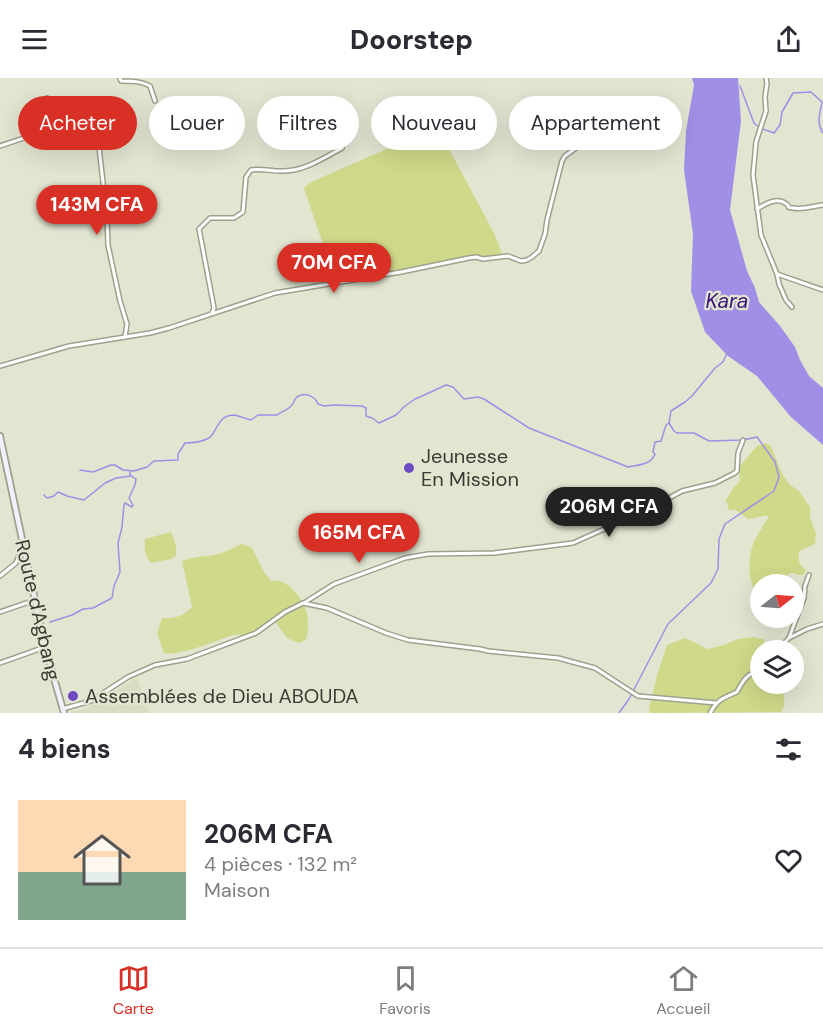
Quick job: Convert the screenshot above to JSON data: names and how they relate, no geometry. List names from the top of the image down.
{
  "streets": {
    "main road": ["Route d'Agbang"]
  },
  "water": ["Kara"],
  "places": ["Jeunesse En Mission", "Assemblées de Dieu ABOUDA"],
  "north": "right",
  "page": {
    "header": "Doorstep",
    "chip": [
      "Acheter",
      "Louer",
      "Filtres",
      "Nouveau",
      "Appartement"
    ],
    "price": [
      "143M CFA",
      "70M CFA",
      "206M CFA",
      "165M CFA"
    ],
    "heading": "4 biens",
    "list": [
      {
        "name": "206M CFA",
        "note": "4 pièces · 132 m² · Maison"
      }
    ],
    "tabs": ["Carte", "Favoris", "Accueil"]
  }
}
